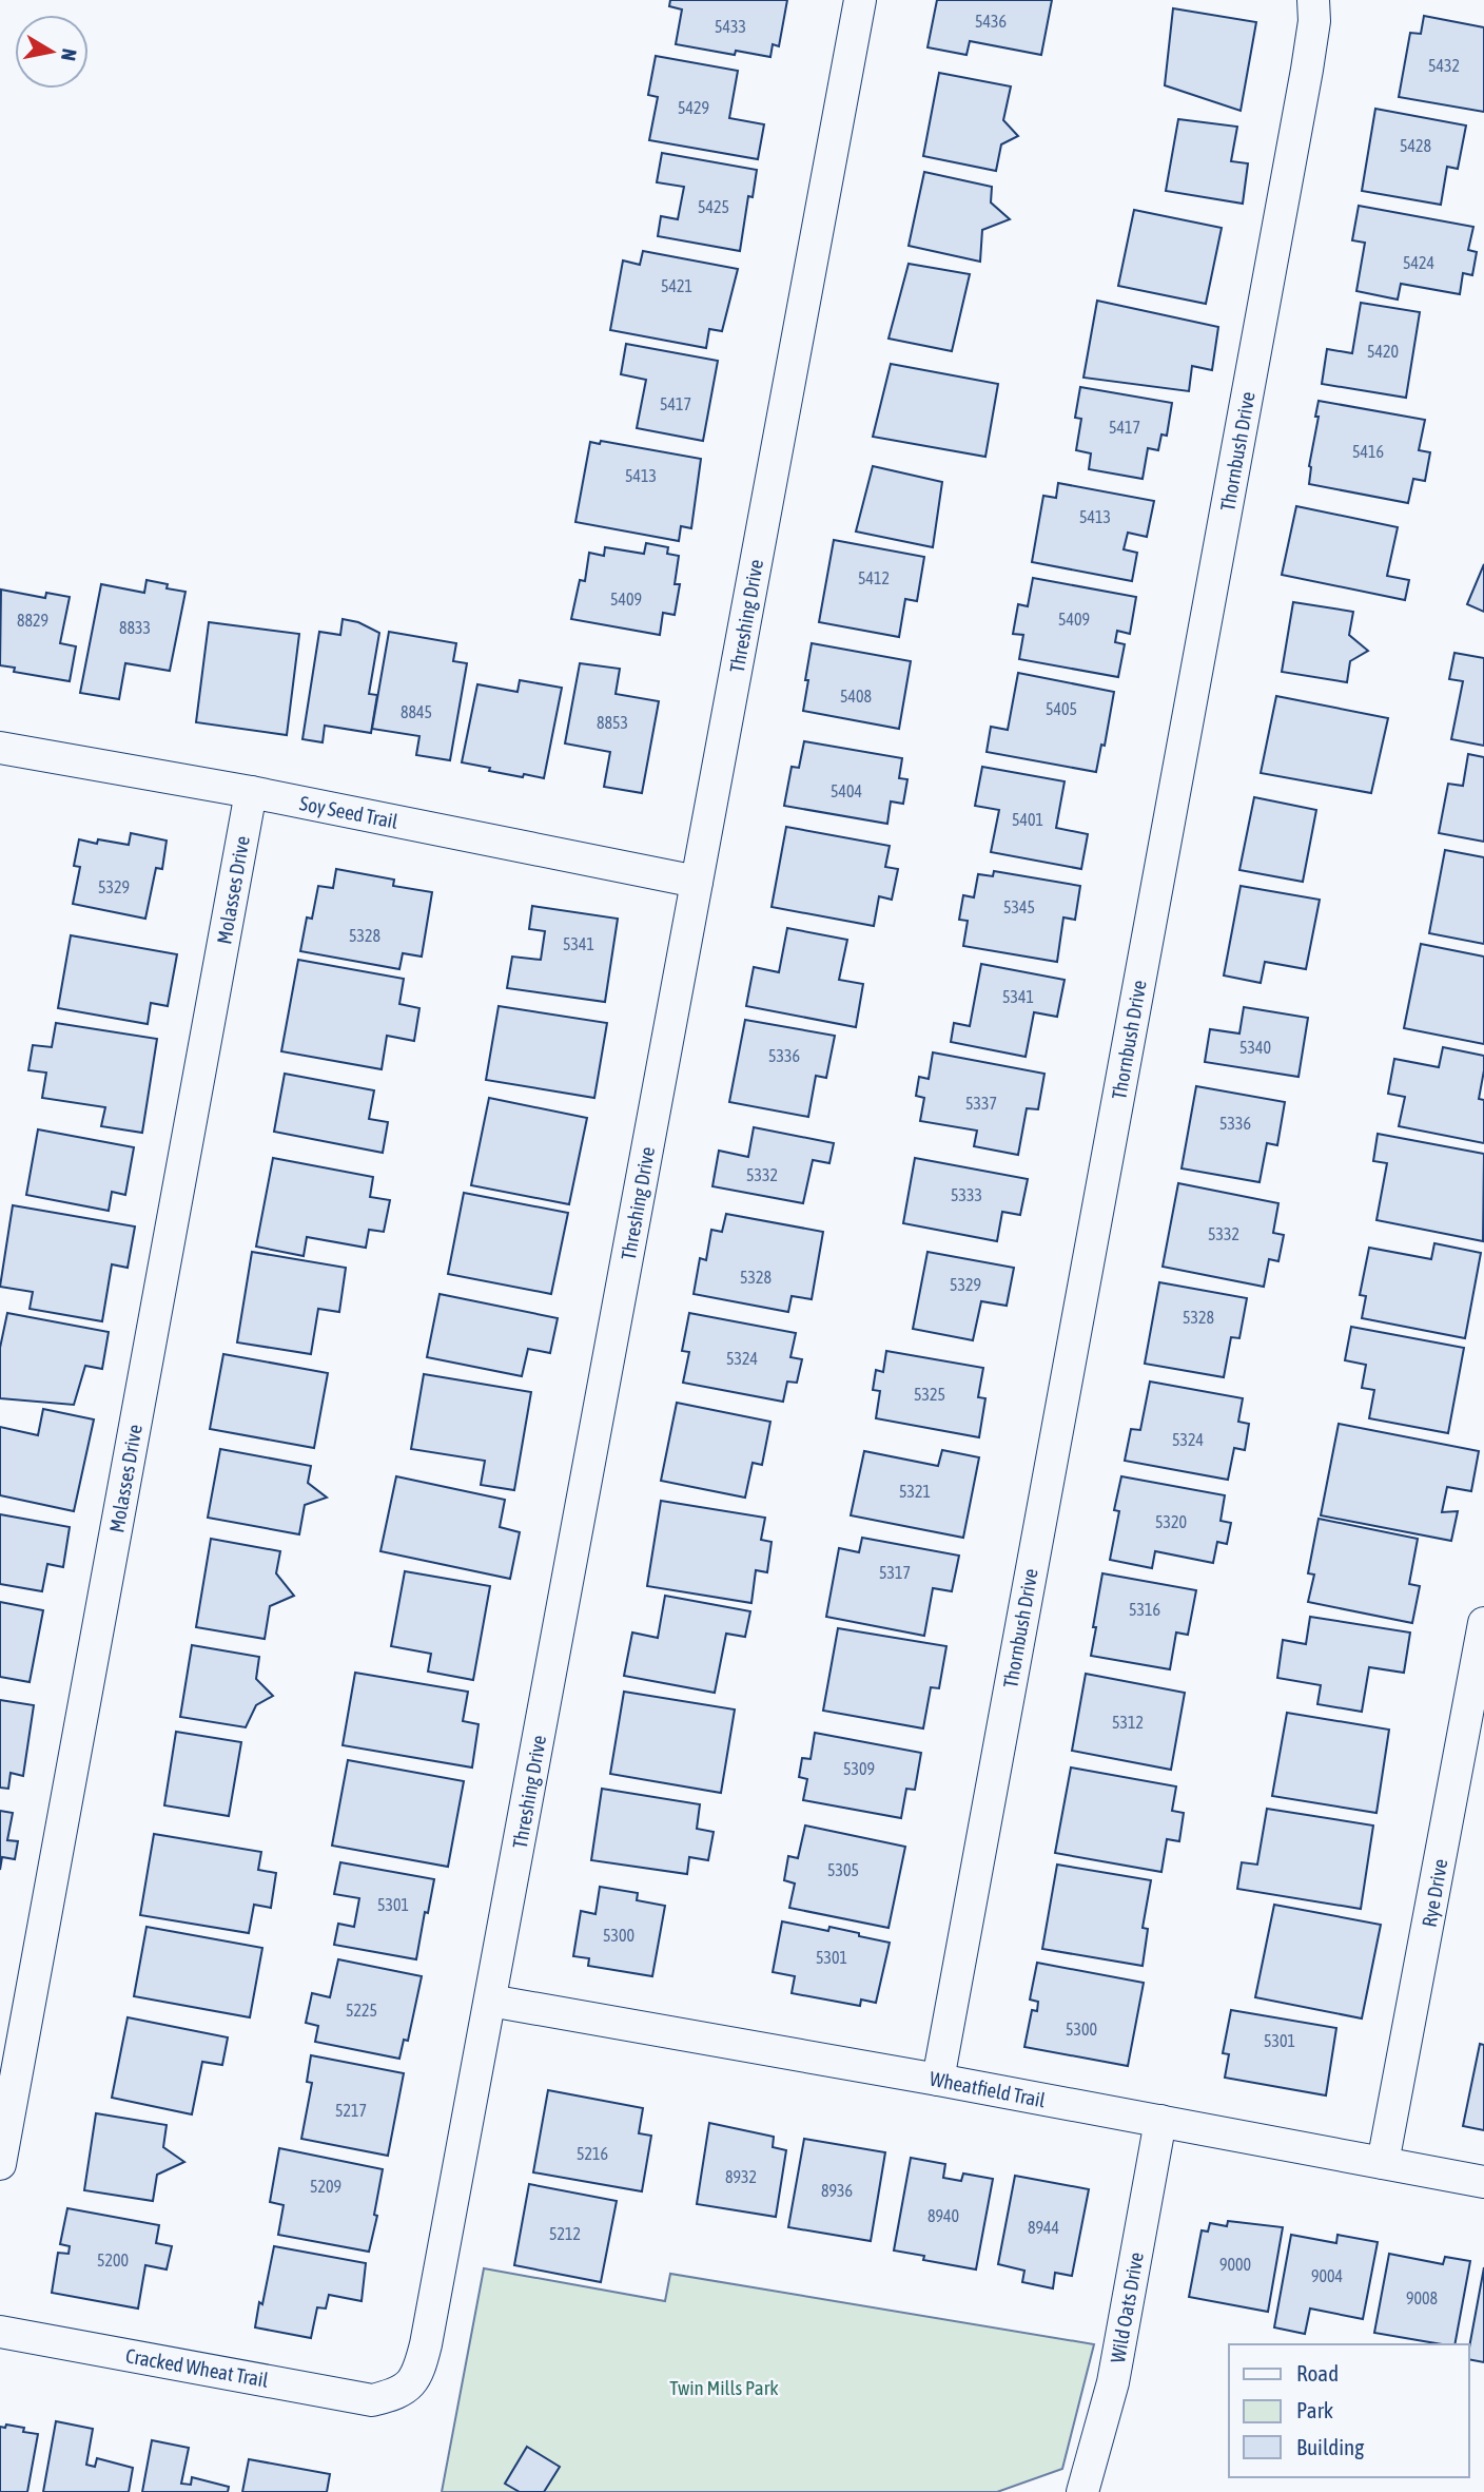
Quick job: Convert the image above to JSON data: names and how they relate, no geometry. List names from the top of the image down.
{
  "streets": {
    "street": [
      "Thornbush Drive",
      "Threshing Drive",
      "Soy Seed Trail",
      "Molasses Drive",
      "Rye Drive",
      "Wheatfield Trail",
      "Wild Oats Drive",
      "Cracked Wheat Trail"
    ]
  },
  "crossings": [
    ["Thornbush Drive", "Wheatfield Trail"],
    ["Threshing Drive", "Soy Seed Trail"],
    ["Threshing Drive", "Wheatfield Trail"],
    ["Threshing Drive", "Cracked Wheat Trail"],
    ["Soy Seed Trail", "Molasses Drive"],
    ["Rye Drive", "Wheatfield Trail"],
    ["Wheatfield Trail", "Wild Oats Drive"]
  ],
  "parks": ["Twin Mills Park"],
  "house_numbers": [
    "5436",
    "5433",
    "5432",
    "5429",
    "5428",
    "5425",
    "5424",
    "5421",
    "5420",
    "5417",
    "5417",
    "5416",
    "5413",
    "5413",
    "5412",
    "5409",
    "5409",
    "8829",
    "8833",
    "5408",
    "5405",
    "8845",
    "8853",
    "5404",
    "5401",
    "5329",
    "5345",
    "5328",
    "5341",
    "5341",
    "5340",
    "5336",
    "5337",
    "5336",
    "5332",
    "5333",
    "5332",
    "5328",
    "5329",
    "5328",
    "5324",
    "5325",
    "5324",
    "5321",
    "5320",
    "5317",
    "5316",
    "5312",
    "5309",
    "5305",
    "5301",
    "5300",
    "5301",
    "5225",
    "5300",
    "5301",
    "5217",
    "5216",
    "8932",
    "5209",
    "8936",
    "8940",
    "8944",
    "5212",
    "5200",
    "9000",
    "9004",
    "9008"
  ],
  "legend": ["Road", "Park", "Building"],
  "north": "right"
}
